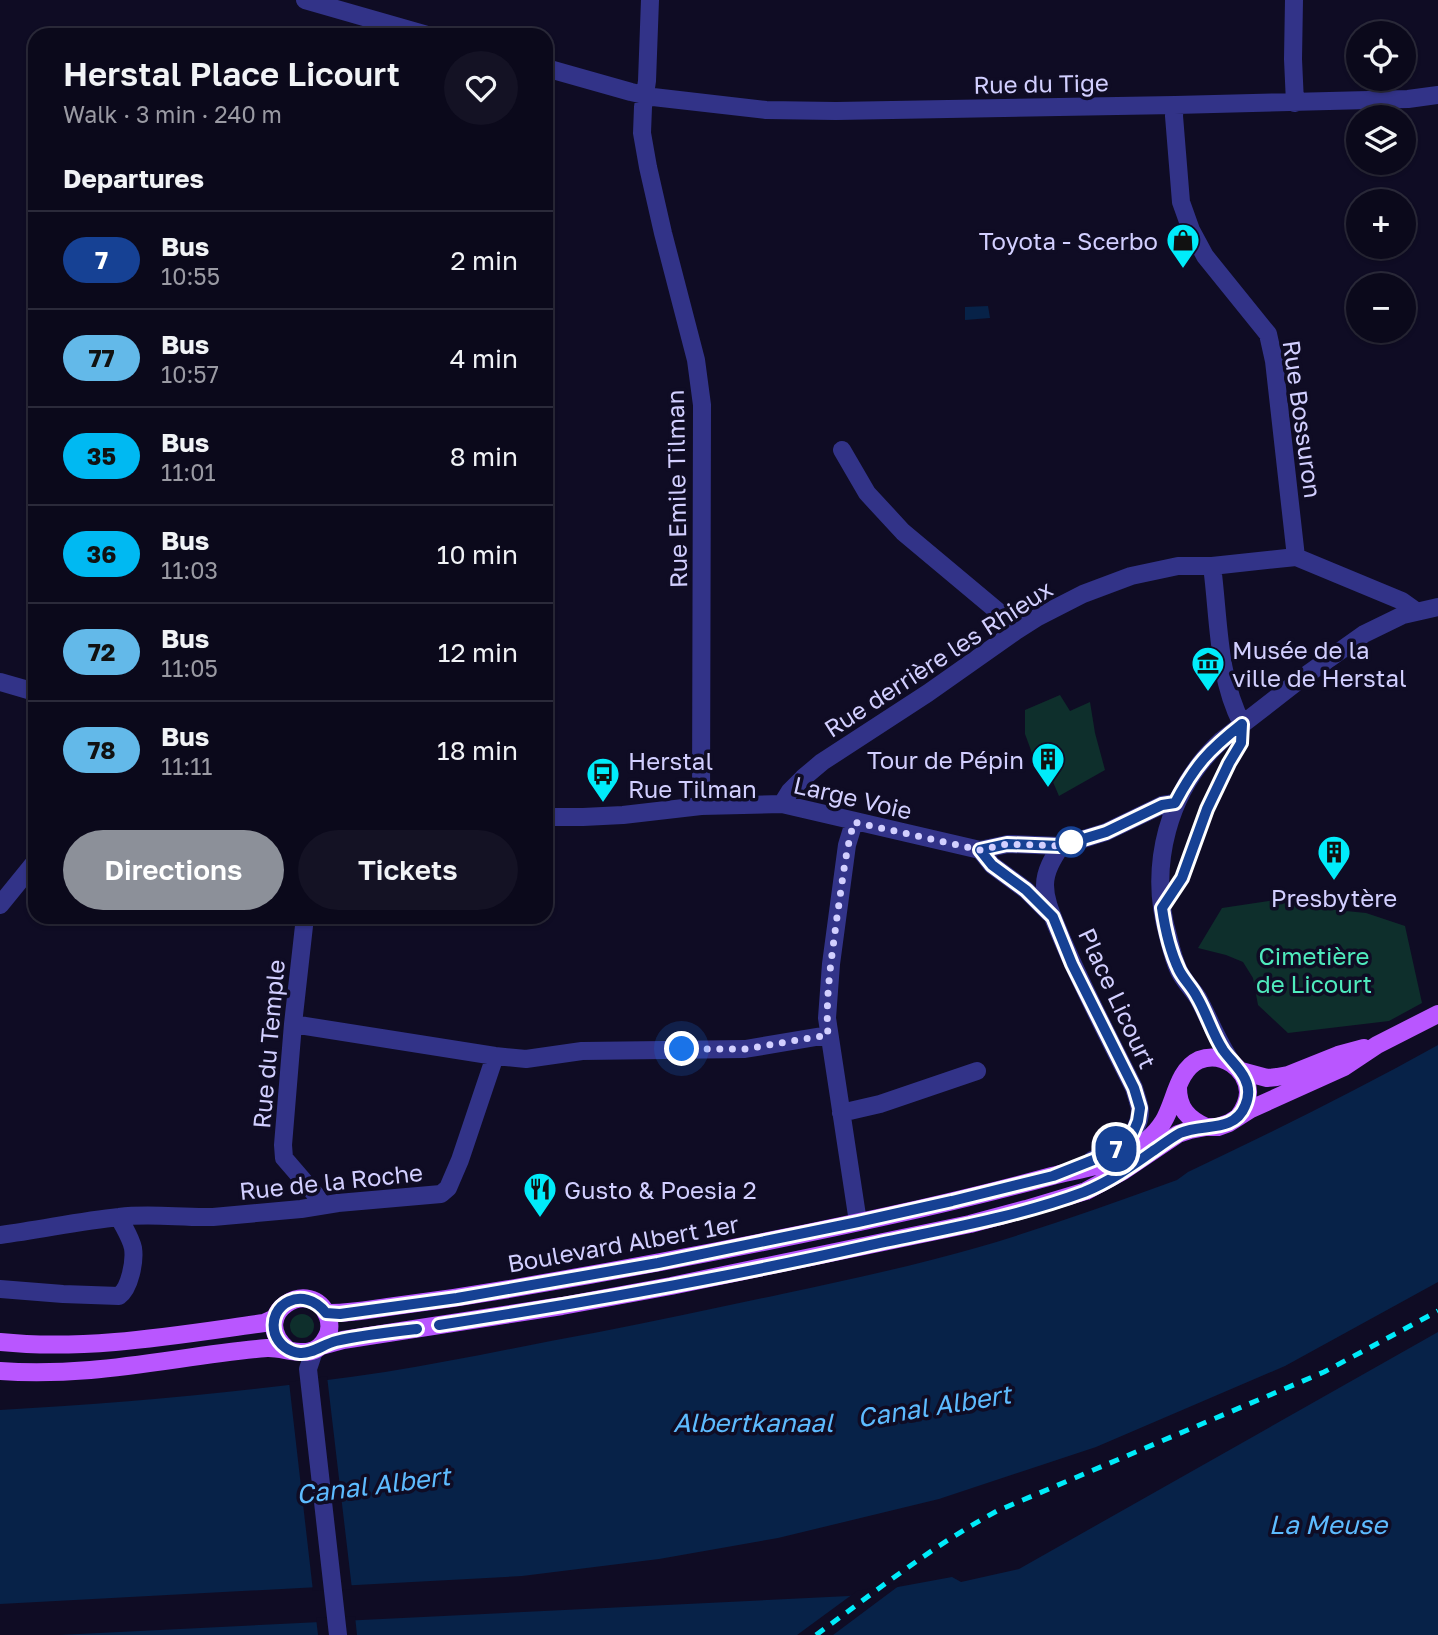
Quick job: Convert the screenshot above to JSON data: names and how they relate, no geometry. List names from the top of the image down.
{
  "streets": {
    "main road": ["Boulevard Albert 1er"],
    "street": [
      "Rue du Tige",
      "Rue Bossuron",
      "Rue Emile Tilman",
      "Rue derrière les Rhieux",
      "Large Voie",
      "Place Licourt",
      "Rue du Temple",
      "Rue de la Roche"
    ]
  },
  "crossings": [
    ["Rue du Tige", "Rue Bossuron"],
    ["Rue du Tige", "Rue Emile Tilman"],
    ["Rue Bossuron", "Rue derrière les Rhieux"],
    ["Rue Emile Tilman", "Large Voie"],
    ["Rue derrière les Rhieux", "Large Voie"],
    ["Large Voie", "Place Licourt"],
    ["Place Licourt", "Boulevard Albert 1er"],
    ["Rue du Temple", "Rue de la Roche"]
  ],
  "water": ["Canal Albert", "Albertkanaal", "La Meuse"],
  "parks": ["Cimetière de Licourt"],
  "places": {
    "shop": ["Toyota - Scerbo"],
    "museum": ["Musée de la ville de Herstal"],
    "building": ["Tour de Pépin", "Presbytère"],
    "bus stop": ["Herstal Rue Tilman"],
    "restaurant": ["Gusto & Poesia 2"]
  },
  "lines": ["bus line 7"],
  "page": {
    "on_map": "7",
    "map_buttons": ["+", "−"],
    "heading": [
      ["Herstal Place Licourt", "Walk · 3 min · 240 m"],
      "Departures"
    ],
    "list": [
      {
        "mark": "7",
        "name": "Bus",
        "note": "10:55",
        "value": "2 min"
      },
      {
        "mark": "77",
        "name": "Bus",
        "note": "10:57",
        "value": "4 min"
      },
      {
        "mark": "35",
        "name": "Bus",
        "note": "11:01",
        "value": "8 min"
      },
      {
        "mark": "36",
        "name": "Bus",
        "note": "11:03",
        "value": "10 min"
      },
      {
        "mark": "72",
        "name": "Bus",
        "note": "11:05",
        "value": "12 min"
      },
      {
        "mark": "78",
        "name": "Bus",
        "note": "11:11",
        "value": "18 min"
      }
    ],
    "buttons": ["Directions", "Tickets"]
  }
}
